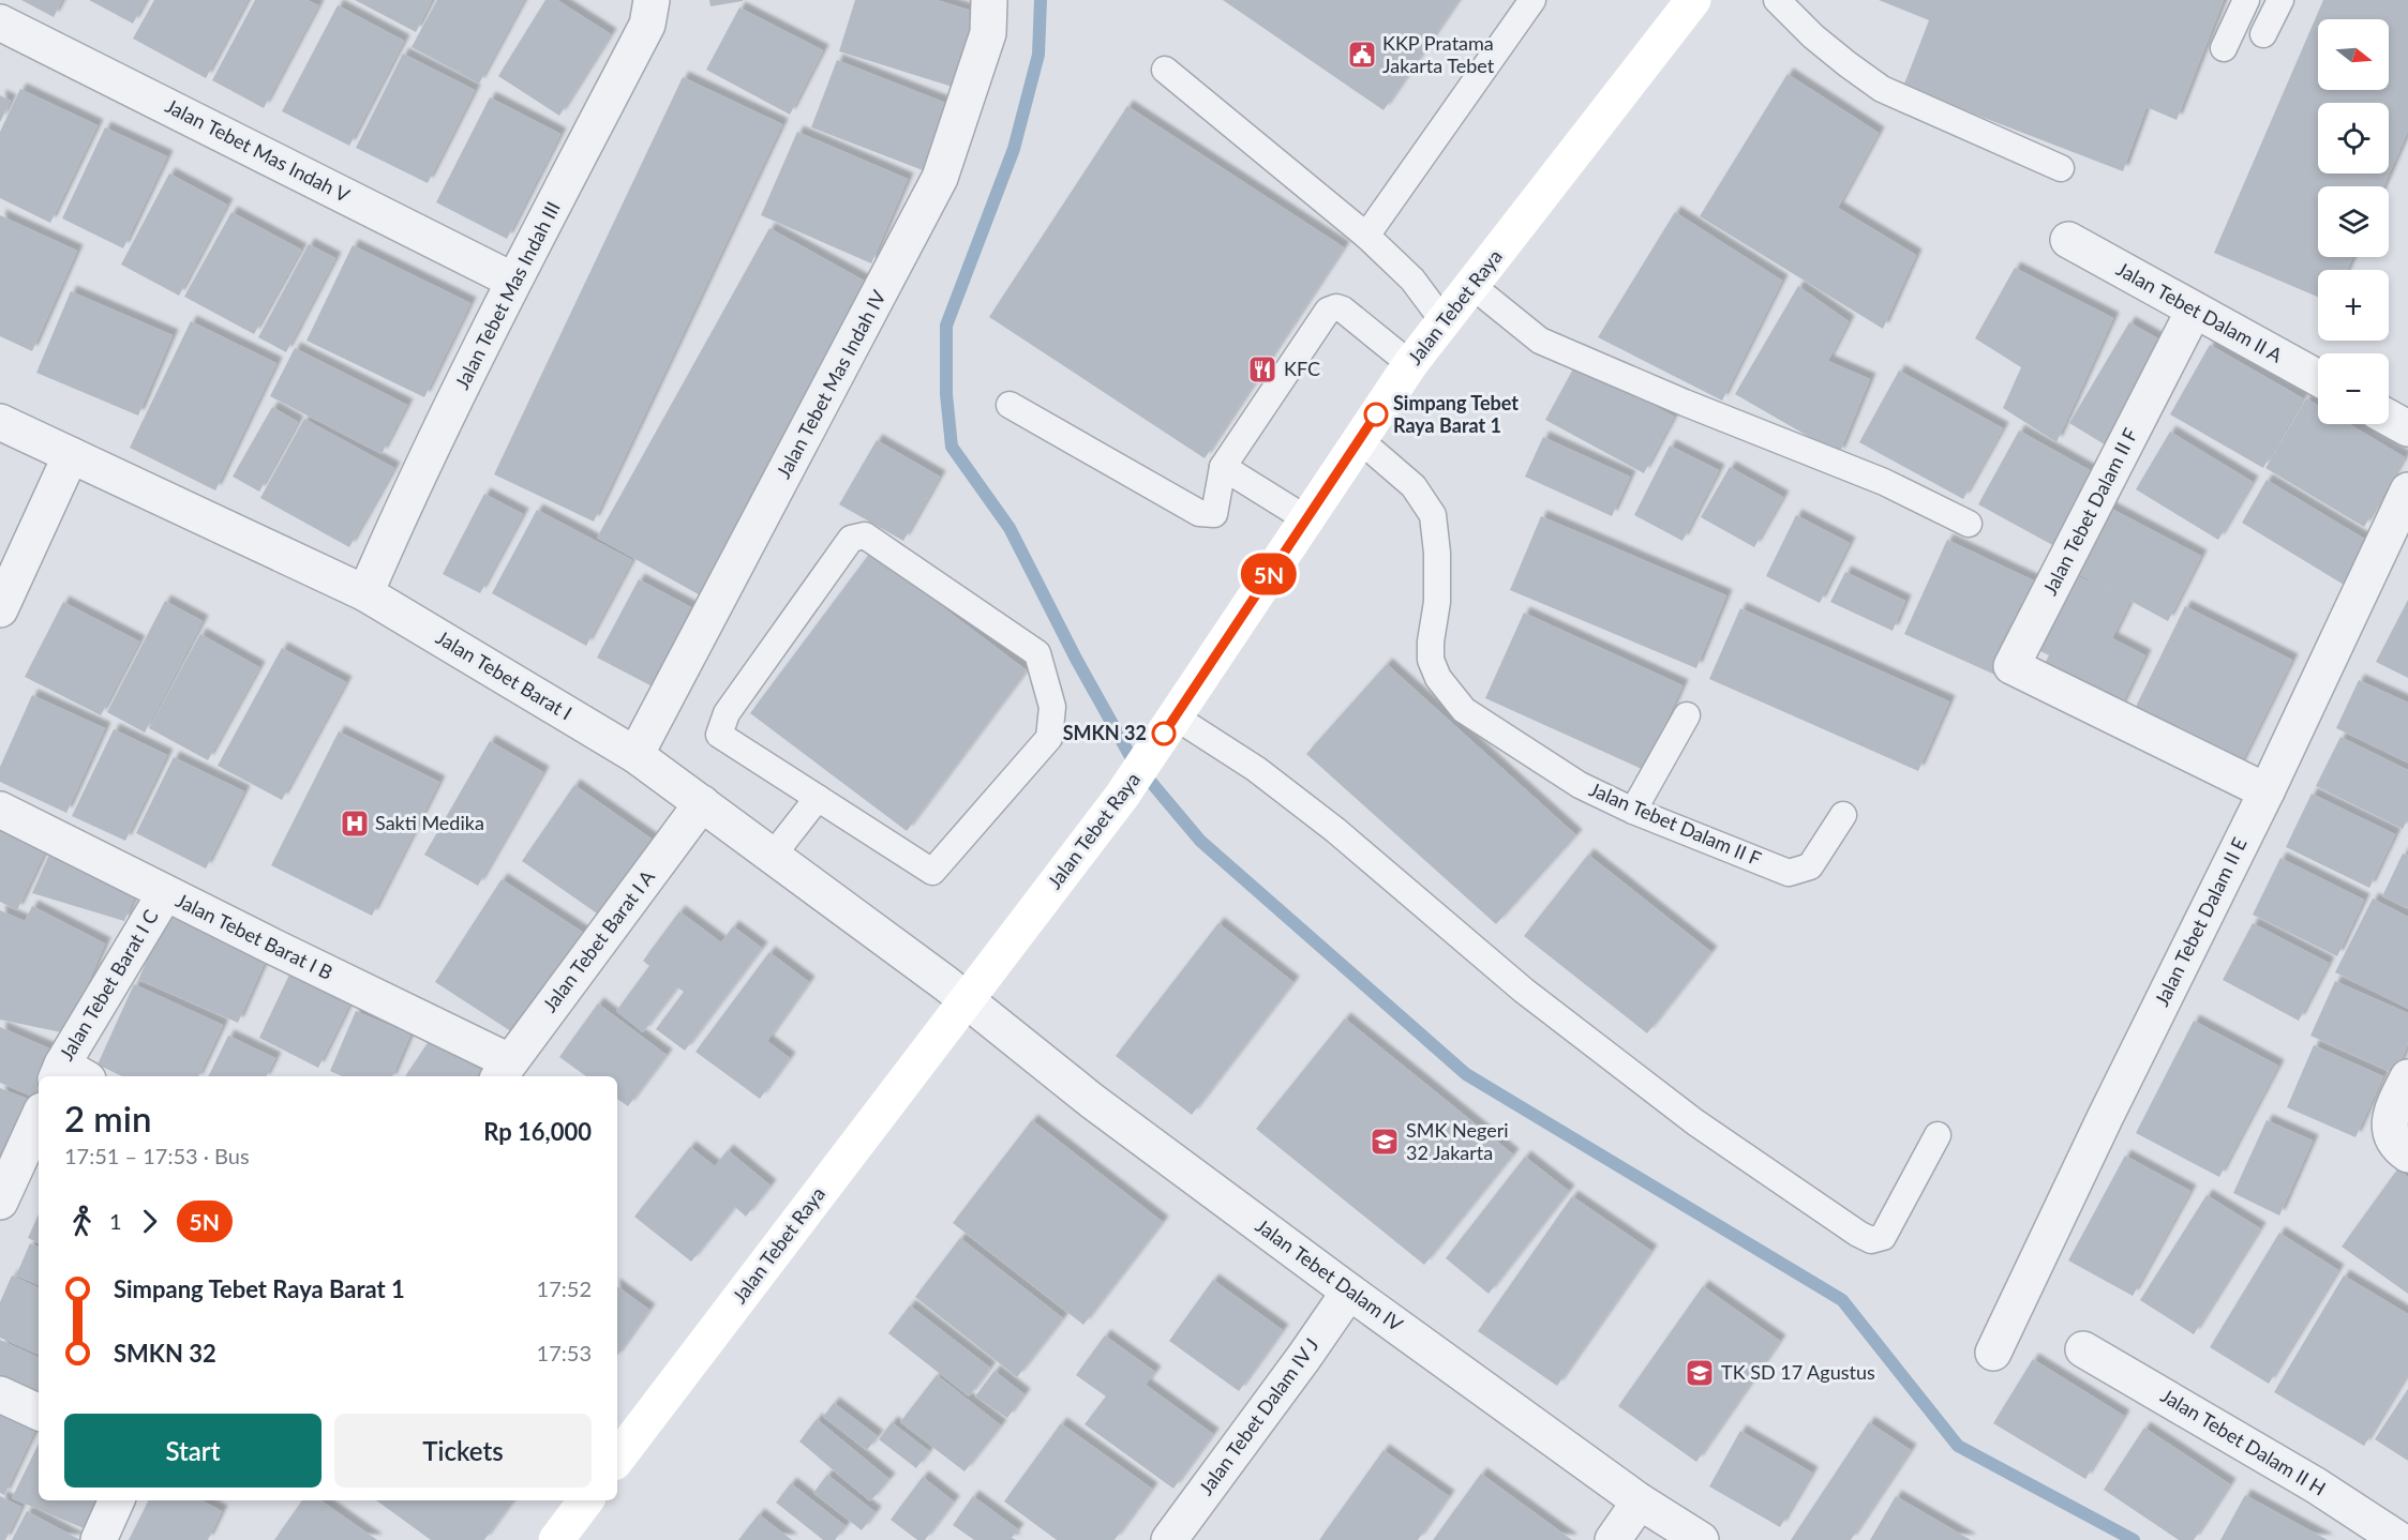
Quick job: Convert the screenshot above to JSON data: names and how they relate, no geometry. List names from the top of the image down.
{
  "streets": {
    "main road": ["Jalan Tebet Raya"],
    "street": [
      "Jalan Tebet Mas Indah V",
      "Jalan Tebet Mas Indah III",
      "Jalan Tebet Dalam II A",
      "Jalan Tebet Mas Indah IV",
      "Jalan Tebet Dalam II F",
      "Jalan Tebet Barat I",
      "Jalan Tebet Dalam II E",
      "Jalan Tebet Barat I B",
      "Jalan Tebet Barat I A",
      "Jalan Tebet Barat I C",
      "Jalan Tebet Dalam IV",
      "Jalan Tebet Dalam IV J",
      "Jalan Tebet Dalam II H"
    ]
  },
  "crossings": [
    ["Jalan Tebet Mas Indah V", "Jalan Tebet Mas Indah III"],
    ["Jalan Tebet Mas Indah III", "Jalan Tebet Barat I"],
    ["Jalan Tebet Raya", "Jalan Tebet Dalam II F"],
    ["Jalan Tebet Raya", "Jalan Tebet Barat I"],
    ["Jalan Tebet Raya", "Jalan Tebet Dalam IV"],
    ["Jalan Tebet Dalam II A", "Jalan Tebet Dalam II F"],
    ["Jalan Tebet Mas Indah IV", "Jalan Tebet Barat I"],
    ["Jalan Tebet Dalam II F", "Jalan Tebet Dalam II E"],
    ["Jalan Tebet Barat I", "Jalan Tebet Barat I A"],
    ["Jalan Tebet Barat I", "Jalan Tebet Dalam IV"],
    ["Jalan Tebet Barat I B", "Jalan Tebet Barat I A"],
    ["Jalan Tebet Barat I B", "Jalan Tebet Barat I C"],
    ["Jalan Tebet Dalam IV", "Jalan Tebet Dalam IV J"]
  ],
  "places": {
    "public building": ["KKP Pratama Jakarta Tebet"],
    "restaurant": ["KFC"],
    "other": ["Simpang Tebet Raya Barat 1", "SMKN 32"],
    "hospital": ["Sakti Medika"],
    "school or university": ["SMK Negeri 32 Jakarta", "TK SD 17 Agustus"]
  },
  "lines": ["bus line 5N"],
  "north": "right",
  "page": {
    "on_map": "5N",
    "map_buttons": ["+", "−"],
    "heading": ["2 min", "17:51 – 17:53 · Bus", "Rp 16,000"],
    "legs": ["1", "5N"],
    "list": [
      {
        "name": "Simpang Tebet Raya Barat 1",
        "value": "17:52"
      },
      {
        "name": "SMKN 32",
        "value": "17:53"
      }
    ],
    "buttons": ["Start", "Tickets"]
  }
}
